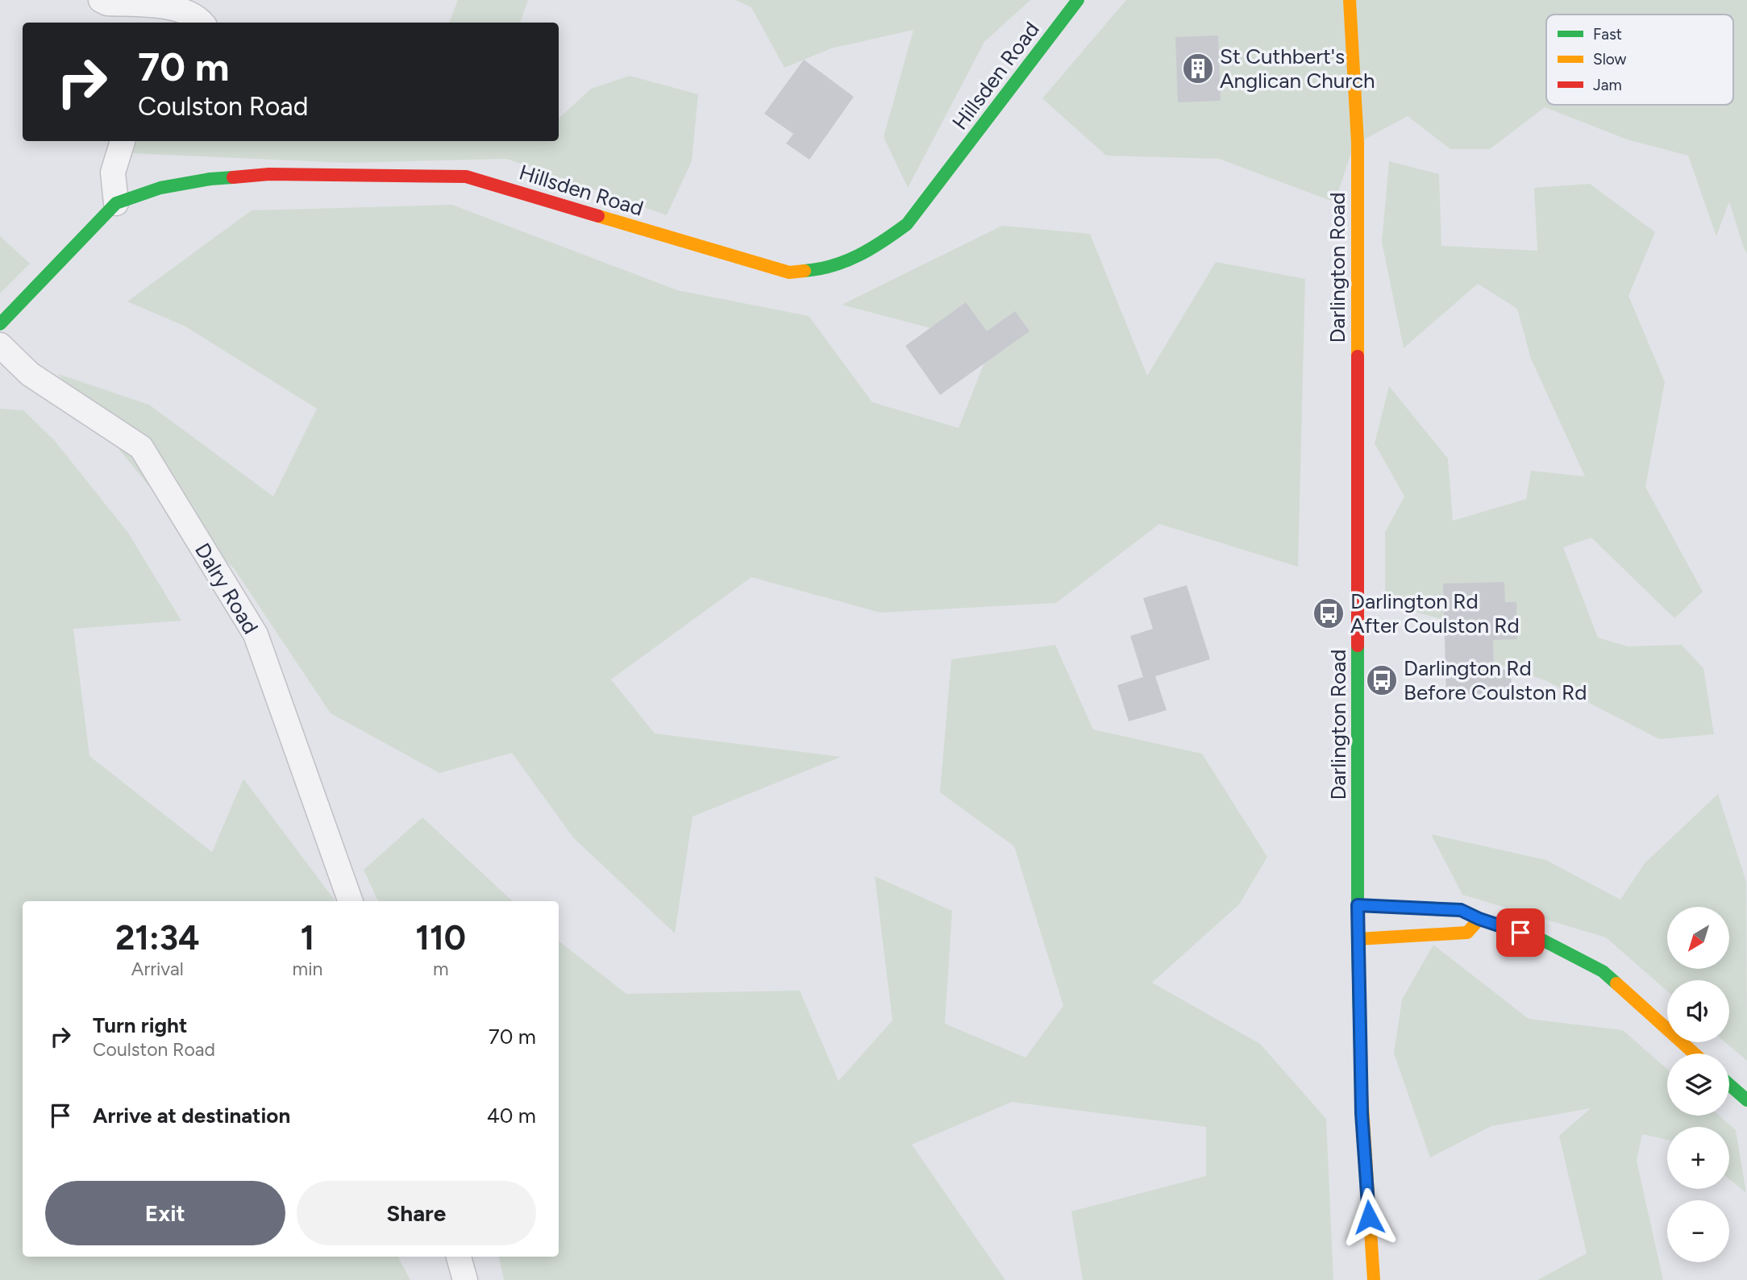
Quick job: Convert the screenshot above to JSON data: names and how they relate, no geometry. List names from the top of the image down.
{
  "streets": {
    "street": ["Hillsden Road", "Darlington Road", "Dalry Road"]
  },
  "places": {
    "building": ["St Cuthbert's Anglican Church"],
    "bus stop": ["Darlington Rd After Coulston Rd", "Darlington Rd Before Coulston Rd"]
  },
  "legend": ["Fast", "Slow", "Jam"],
  "north": "bottom left",
  "page": {
    "turn": ["70 m", "Coulston Road"],
    "eta": [
      "21:34",
      "Arrival",
      "1",
      "min",
      "110",
      "m"
    ],
    "map_buttons": ["+", "−"],
    "list": [
      {
        "name": "Turn right",
        "note": "Coulston Road",
        "value": "70 m"
      },
      {
        "name": "Arrive at destination",
        "value": "40 m"
      }
    ],
    "buttons": ["Exit", "Share"]
  }
}
